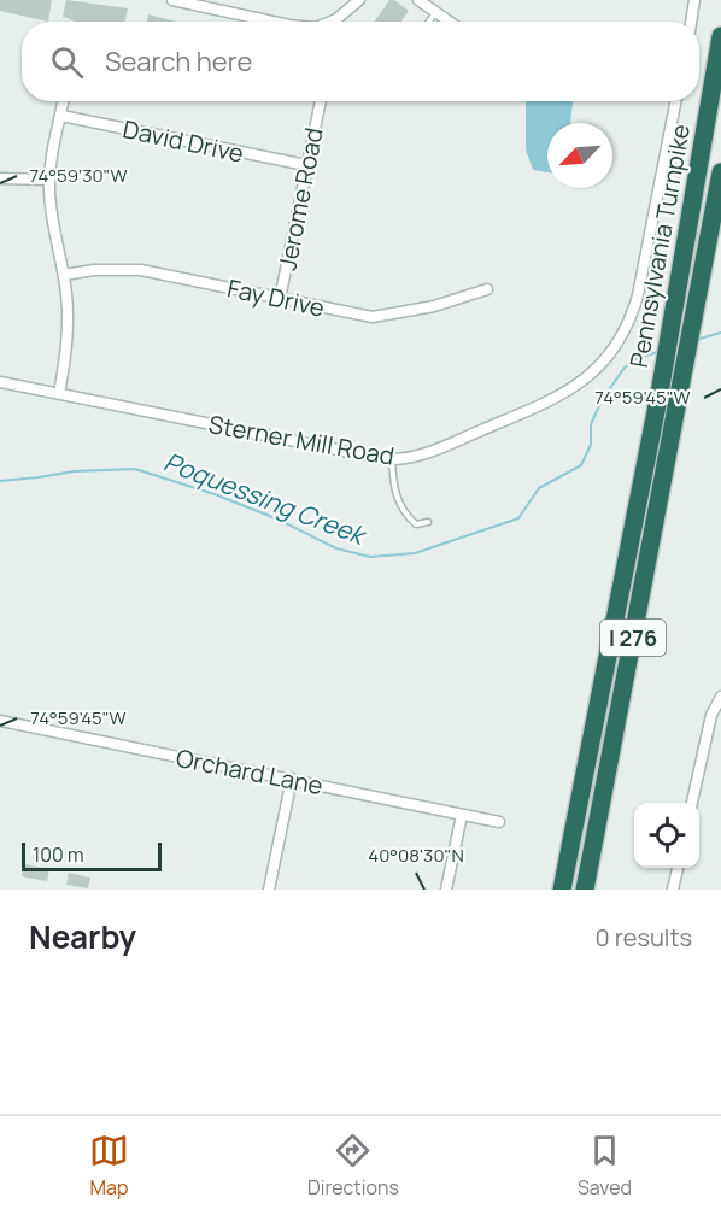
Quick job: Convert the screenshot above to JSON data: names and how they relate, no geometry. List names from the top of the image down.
{
  "streets": {
    "highway": ["Pennsylvania Turnpike", "I 276"],
    "street": [
      "David Drive",
      "Jerome Road",
      "Fay Drive",
      "Sterner Mill Road",
      "Orchard Lane"
    ]
  },
  "crossings": [
    ["David Drive", "Jerome Road"],
    ["Jerome Road", "Fay Drive"]
  ],
  "water": ["Poquessing Creek"],
  "scale_bar": "100 m",
  "north": "bottom left",
  "page": {
    "search": "Search here",
    "scale": "100 m",
    "heading": ["Nearby", "0 results"],
    "nav": ["Map", "Directions", "Saved"]
  },
  "coordinates": ["74°59'30\"W", "74°59'45\"W", "40°08'30\"N"]
}
